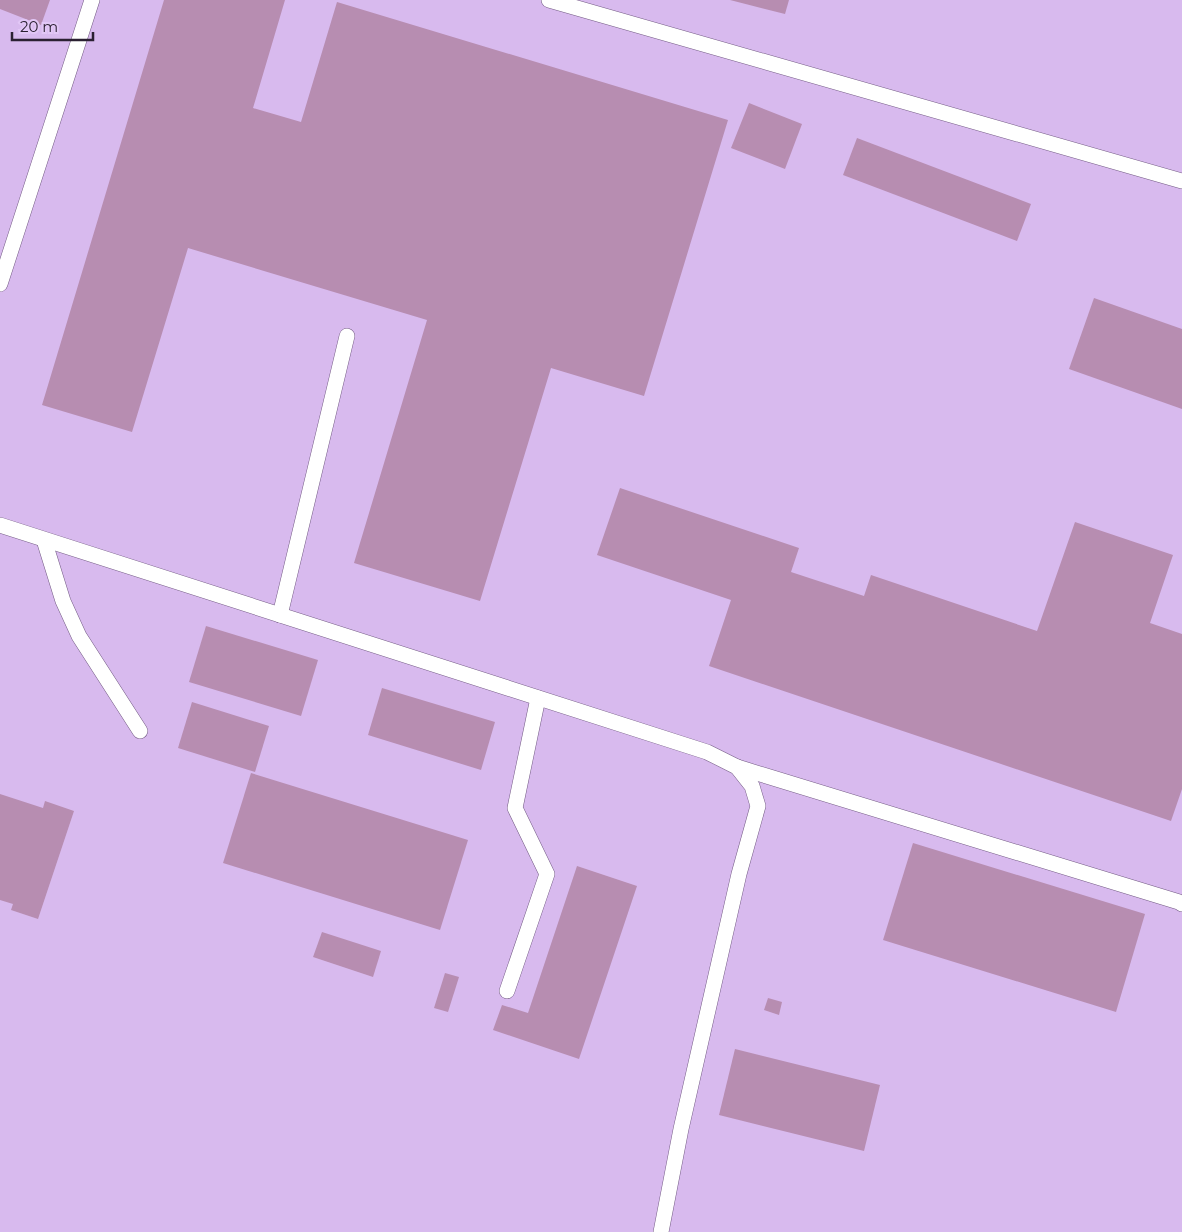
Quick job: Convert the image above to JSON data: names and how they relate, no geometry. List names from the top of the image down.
{
  "scale_bar": "20 m"
}
